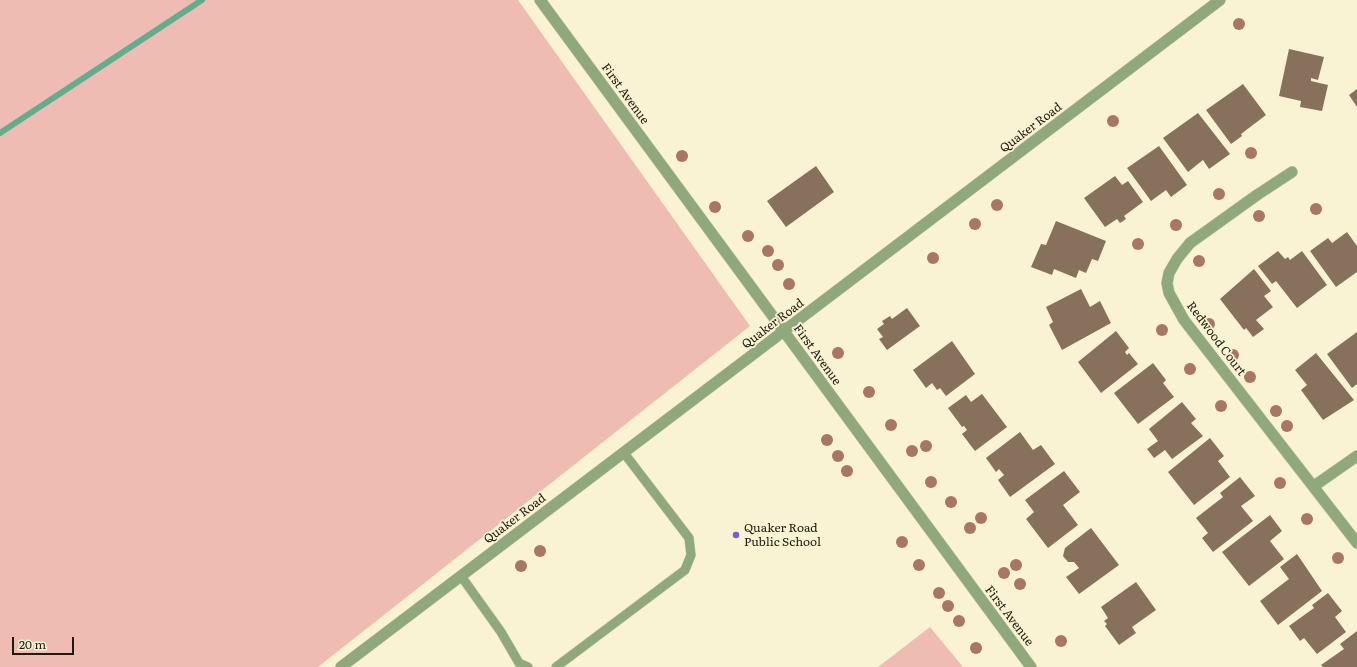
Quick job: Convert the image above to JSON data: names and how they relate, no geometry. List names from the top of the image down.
{
  "streets": {
    "street": ["First Avenue", "Quaker Road", "Redwood Court"]
  },
  "crossings": [
    ["First Avenue", "Quaker Road"]
  ],
  "places": ["Quaker Road Public School"],
  "scale_bar": "20 m"
}
